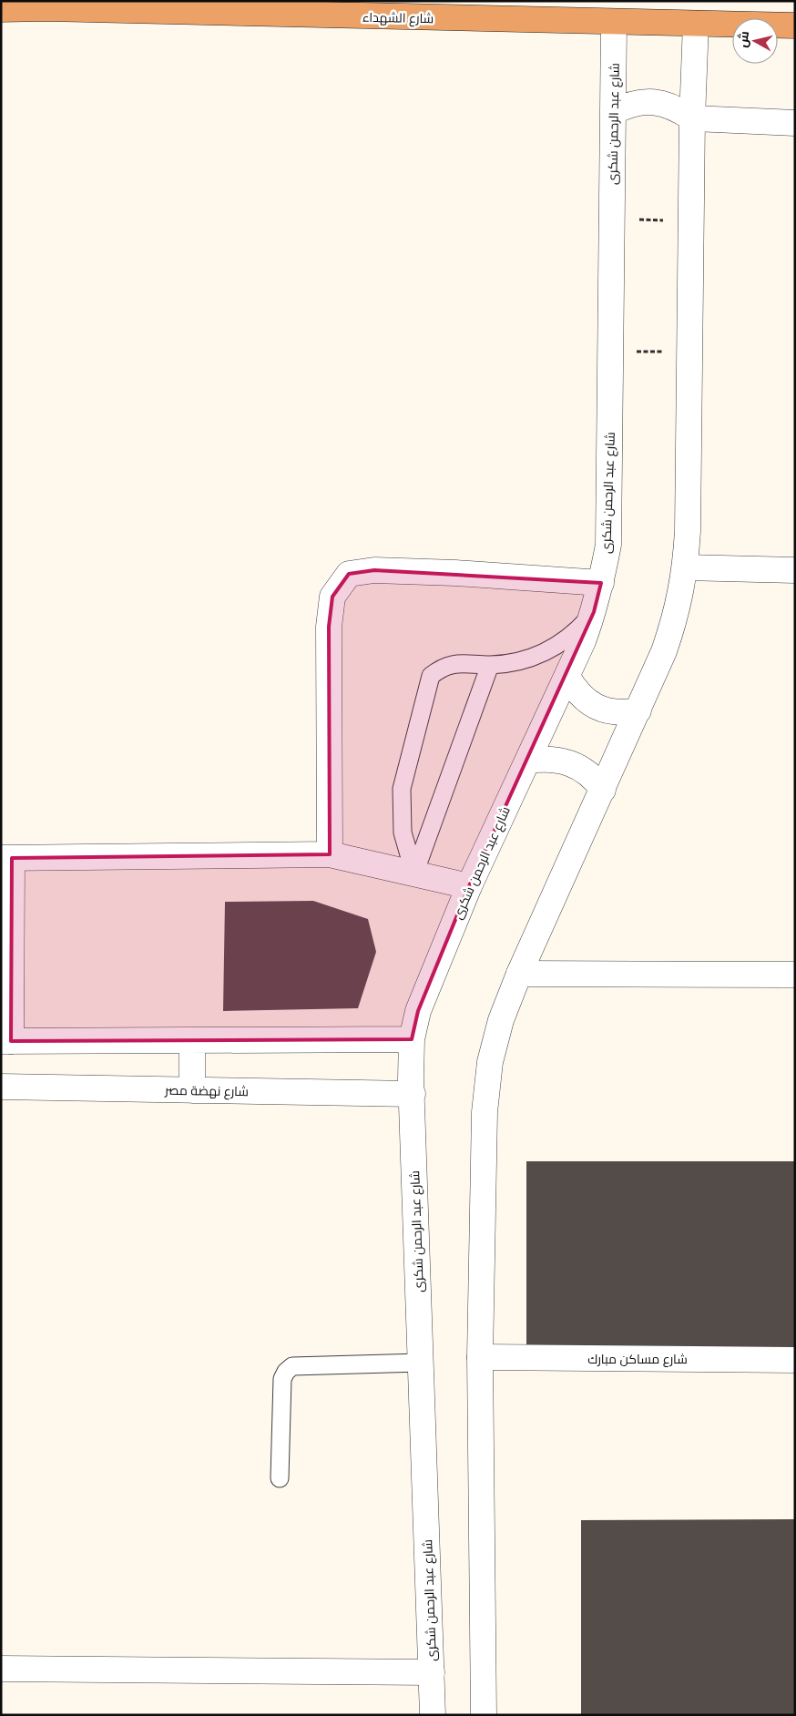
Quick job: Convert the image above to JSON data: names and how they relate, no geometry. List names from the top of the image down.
{
  "streets": {
    "highway": ["شارع الشهداء"],
    "street": ["شارع عبد الرحمن شكرى", "شارع نهضة مصر", "شارع مساكن مبارك"]
  },
  "crossings": [
    ["شارع الشهداء", "شارع عبد الرحمن شكرى"],
    ["شارع عبد الرحمن شكرى", "شارع نهضة مصر"]
  ],
  "north": "left"
}
